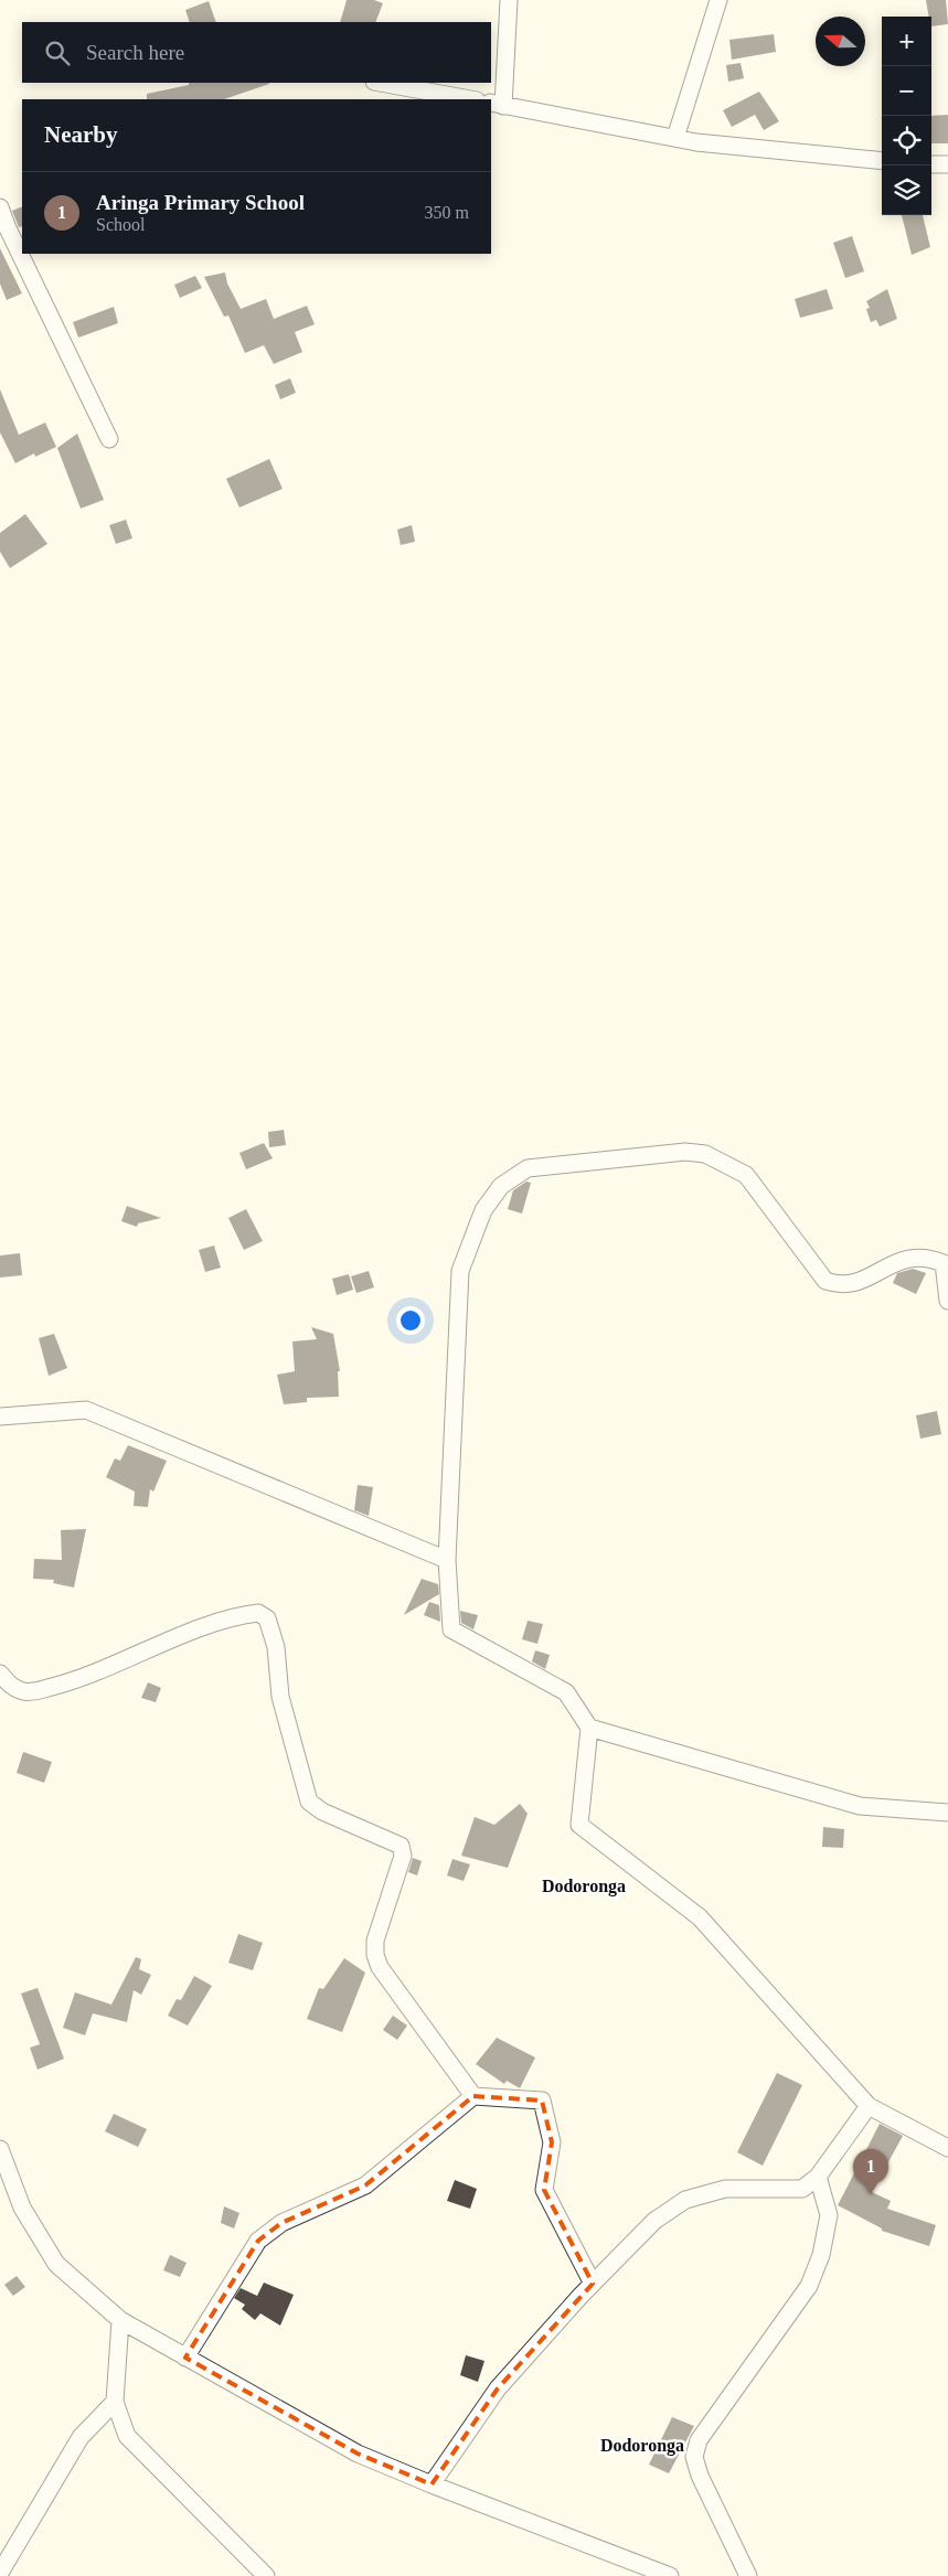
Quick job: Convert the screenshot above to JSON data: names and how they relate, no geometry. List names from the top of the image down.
{
  "districts": ["Dodoronga", "Dodoronga"],
  "north": "left",
  "page": {
    "map_buttons": ["+", "−"],
    "search": "Search here",
    "heading": "Nearby",
    "list": [
      {
        "mark": "1",
        "name": "Aringa Primary School",
        "note": "School",
        "value": "350 m"
      }
    ],
    "pins": "1"
  }
}
